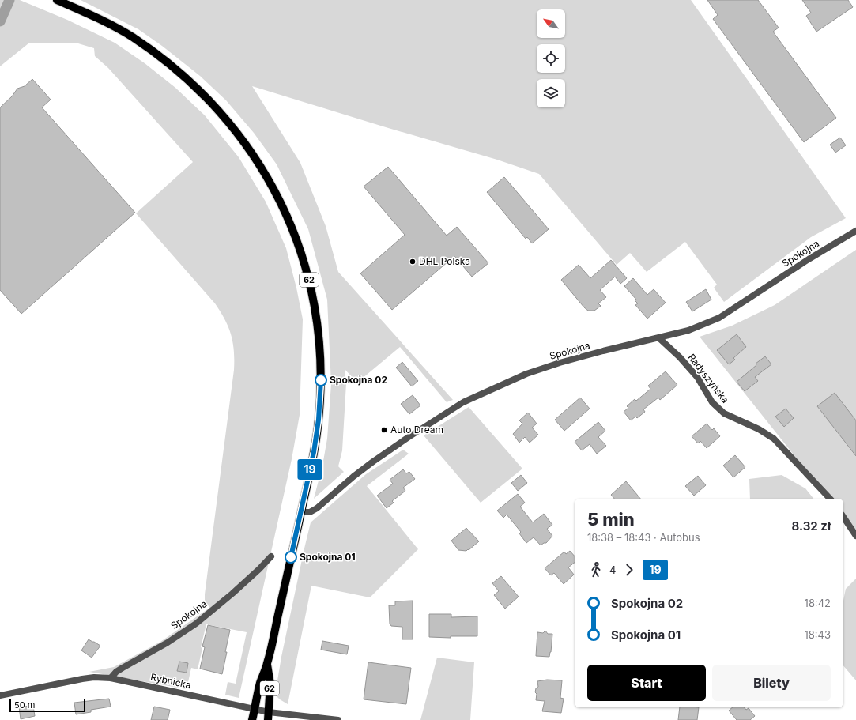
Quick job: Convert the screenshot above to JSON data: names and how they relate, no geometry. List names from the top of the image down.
{
  "streets": {
    "main road": ["62"],
    "street": ["Spokojna", "Radyszyńska", "Rybnicka"]
  },
  "crossings": [
    ["Spokojna", "62"],
    ["Spokojna", "Radyszyńska"],
    ["Spokojna", "Rybnicka"],
    ["62", "Rybnicka"]
  ],
  "places": [
    "DHL Polska",
    "Spokojna 02",
    "Auto Dream",
    "Spokojna 01"
  ],
  "lines": ["bus line 19"],
  "scale_bar": "50 m",
  "north": "top left",
  "page": {
    "on_map": "19",
    "heading": ["5 min", "18:38 – 18:43 · Autobus", "8.32 zł"],
    "legs": ["4", "19"],
    "list": [
      {
        "name": "Spokojna 02",
        "value": "18:42"
      },
      {
        "name": "Spokojna 01",
        "value": "18:43"
      }
    ],
    "buttons": ["Start", "Bilety"],
    "scale": "50 m"
  }
}
